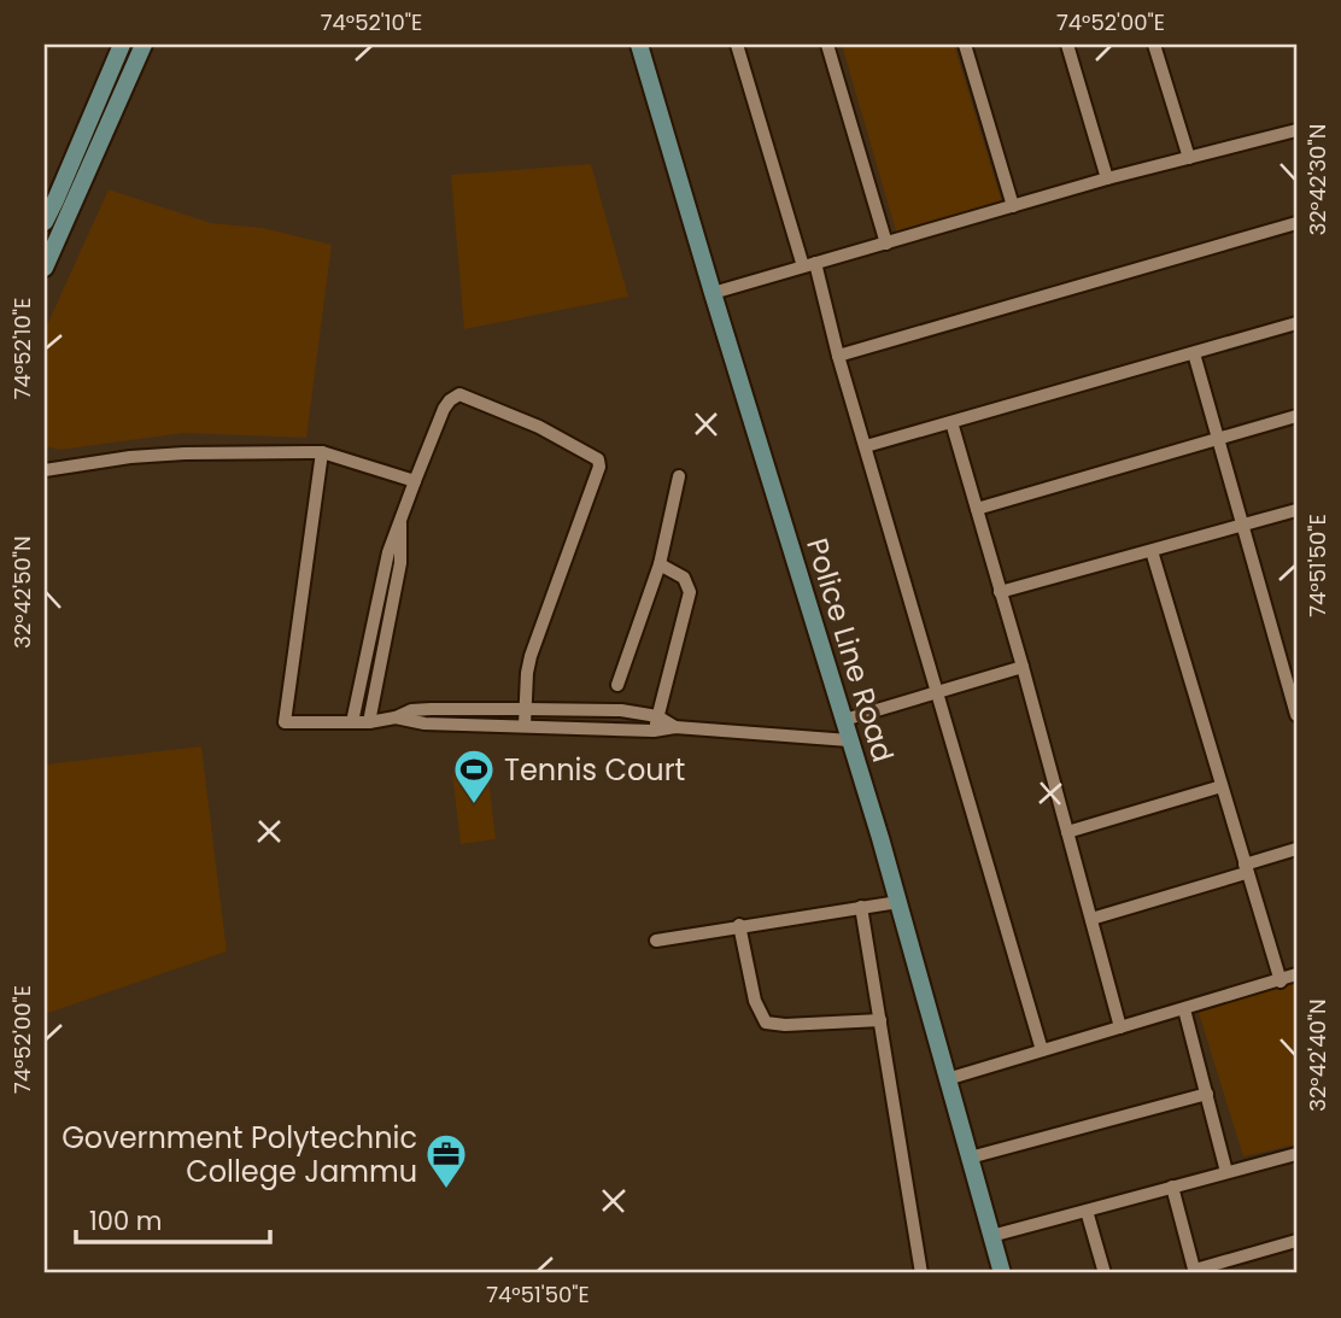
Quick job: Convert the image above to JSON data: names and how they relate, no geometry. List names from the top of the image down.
{
  "streets": {
    "main road": ["Police Line Road"]
  },
  "places": {
    "sports": ["Tennis Court"],
    "office": ["Government Polytechnic College Jammu"]
  },
  "scale_bar": "100 m",
  "coordinates": [
    "74°52'10\"E",
    "74°52'00\"E",
    "32°42'30\"N",
    "74°51'50\"E",
    "32°42'50\"N",
    "32°42'40\"N"
  ]
}
